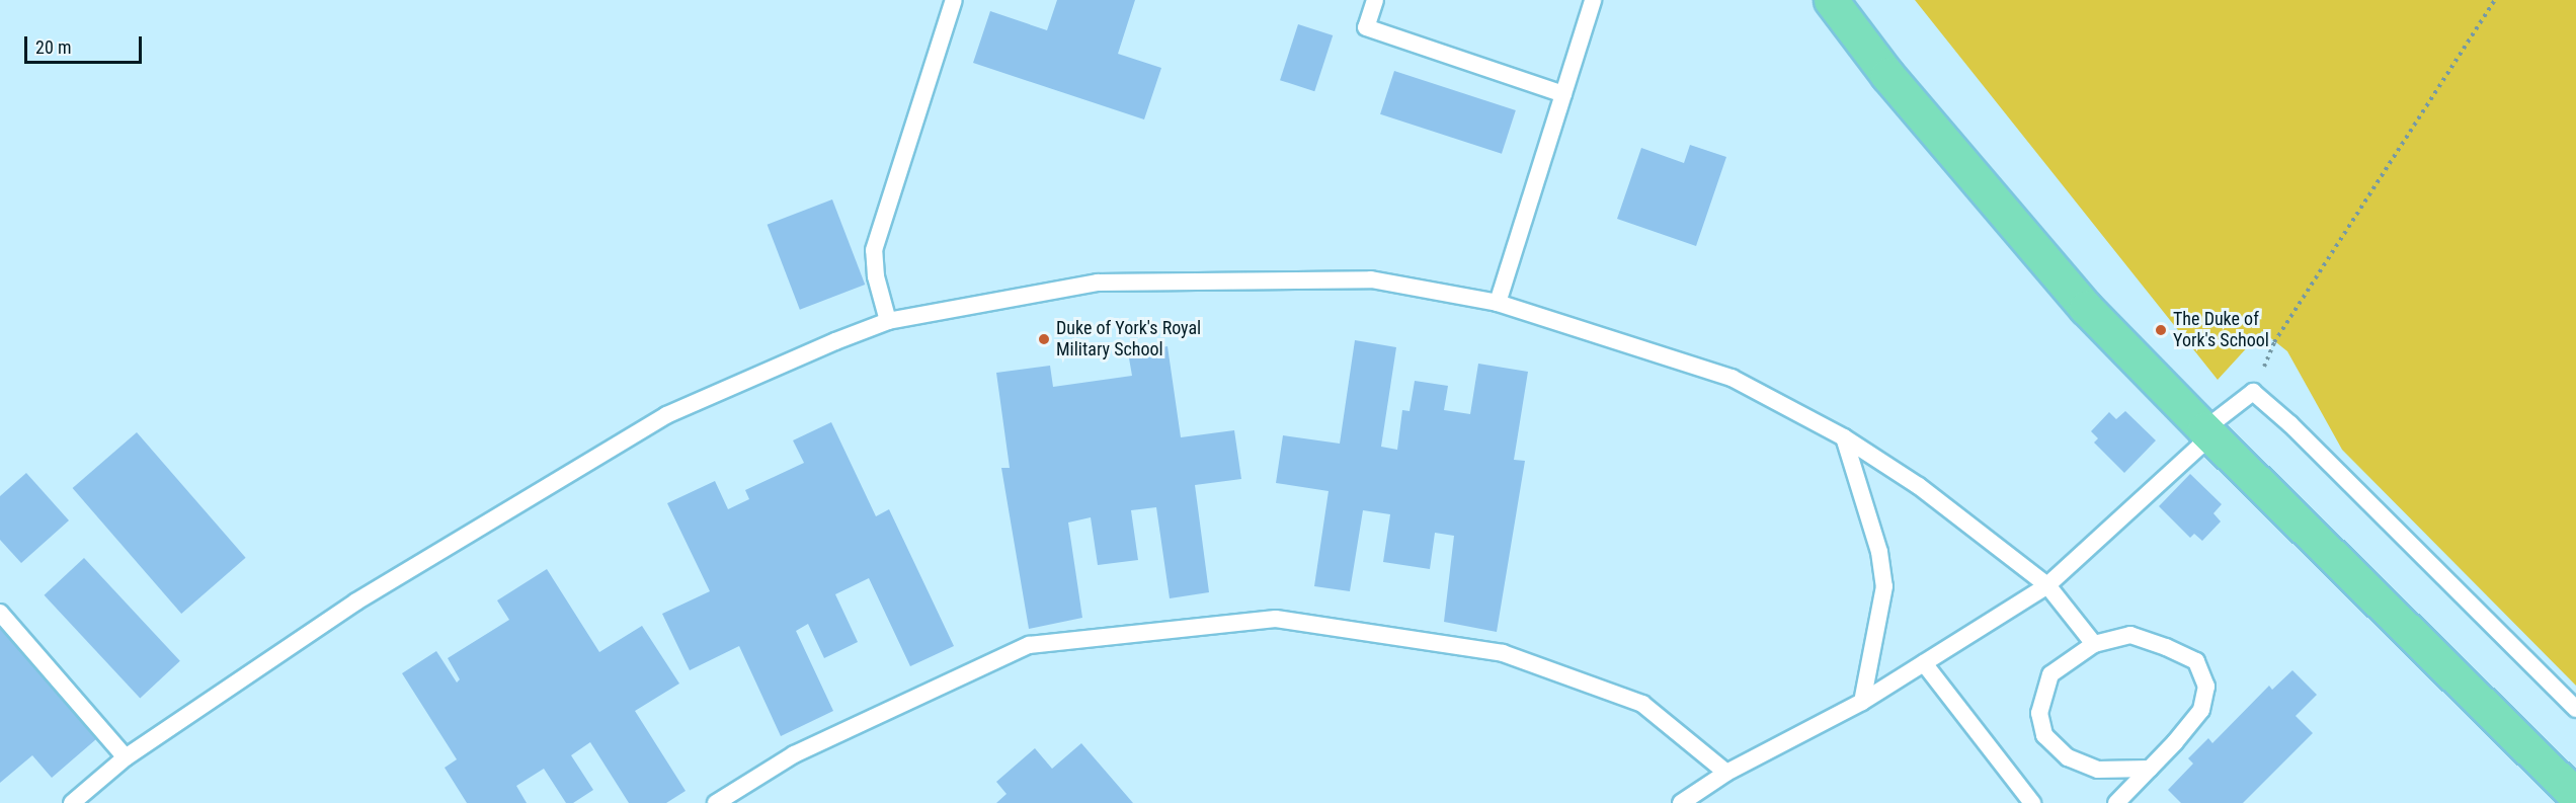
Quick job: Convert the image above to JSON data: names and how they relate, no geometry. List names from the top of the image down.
{
  "places": ["The Duke of York's School", "Duke of York's Royal Military School"],
  "scale_bar": "20 m"
}
